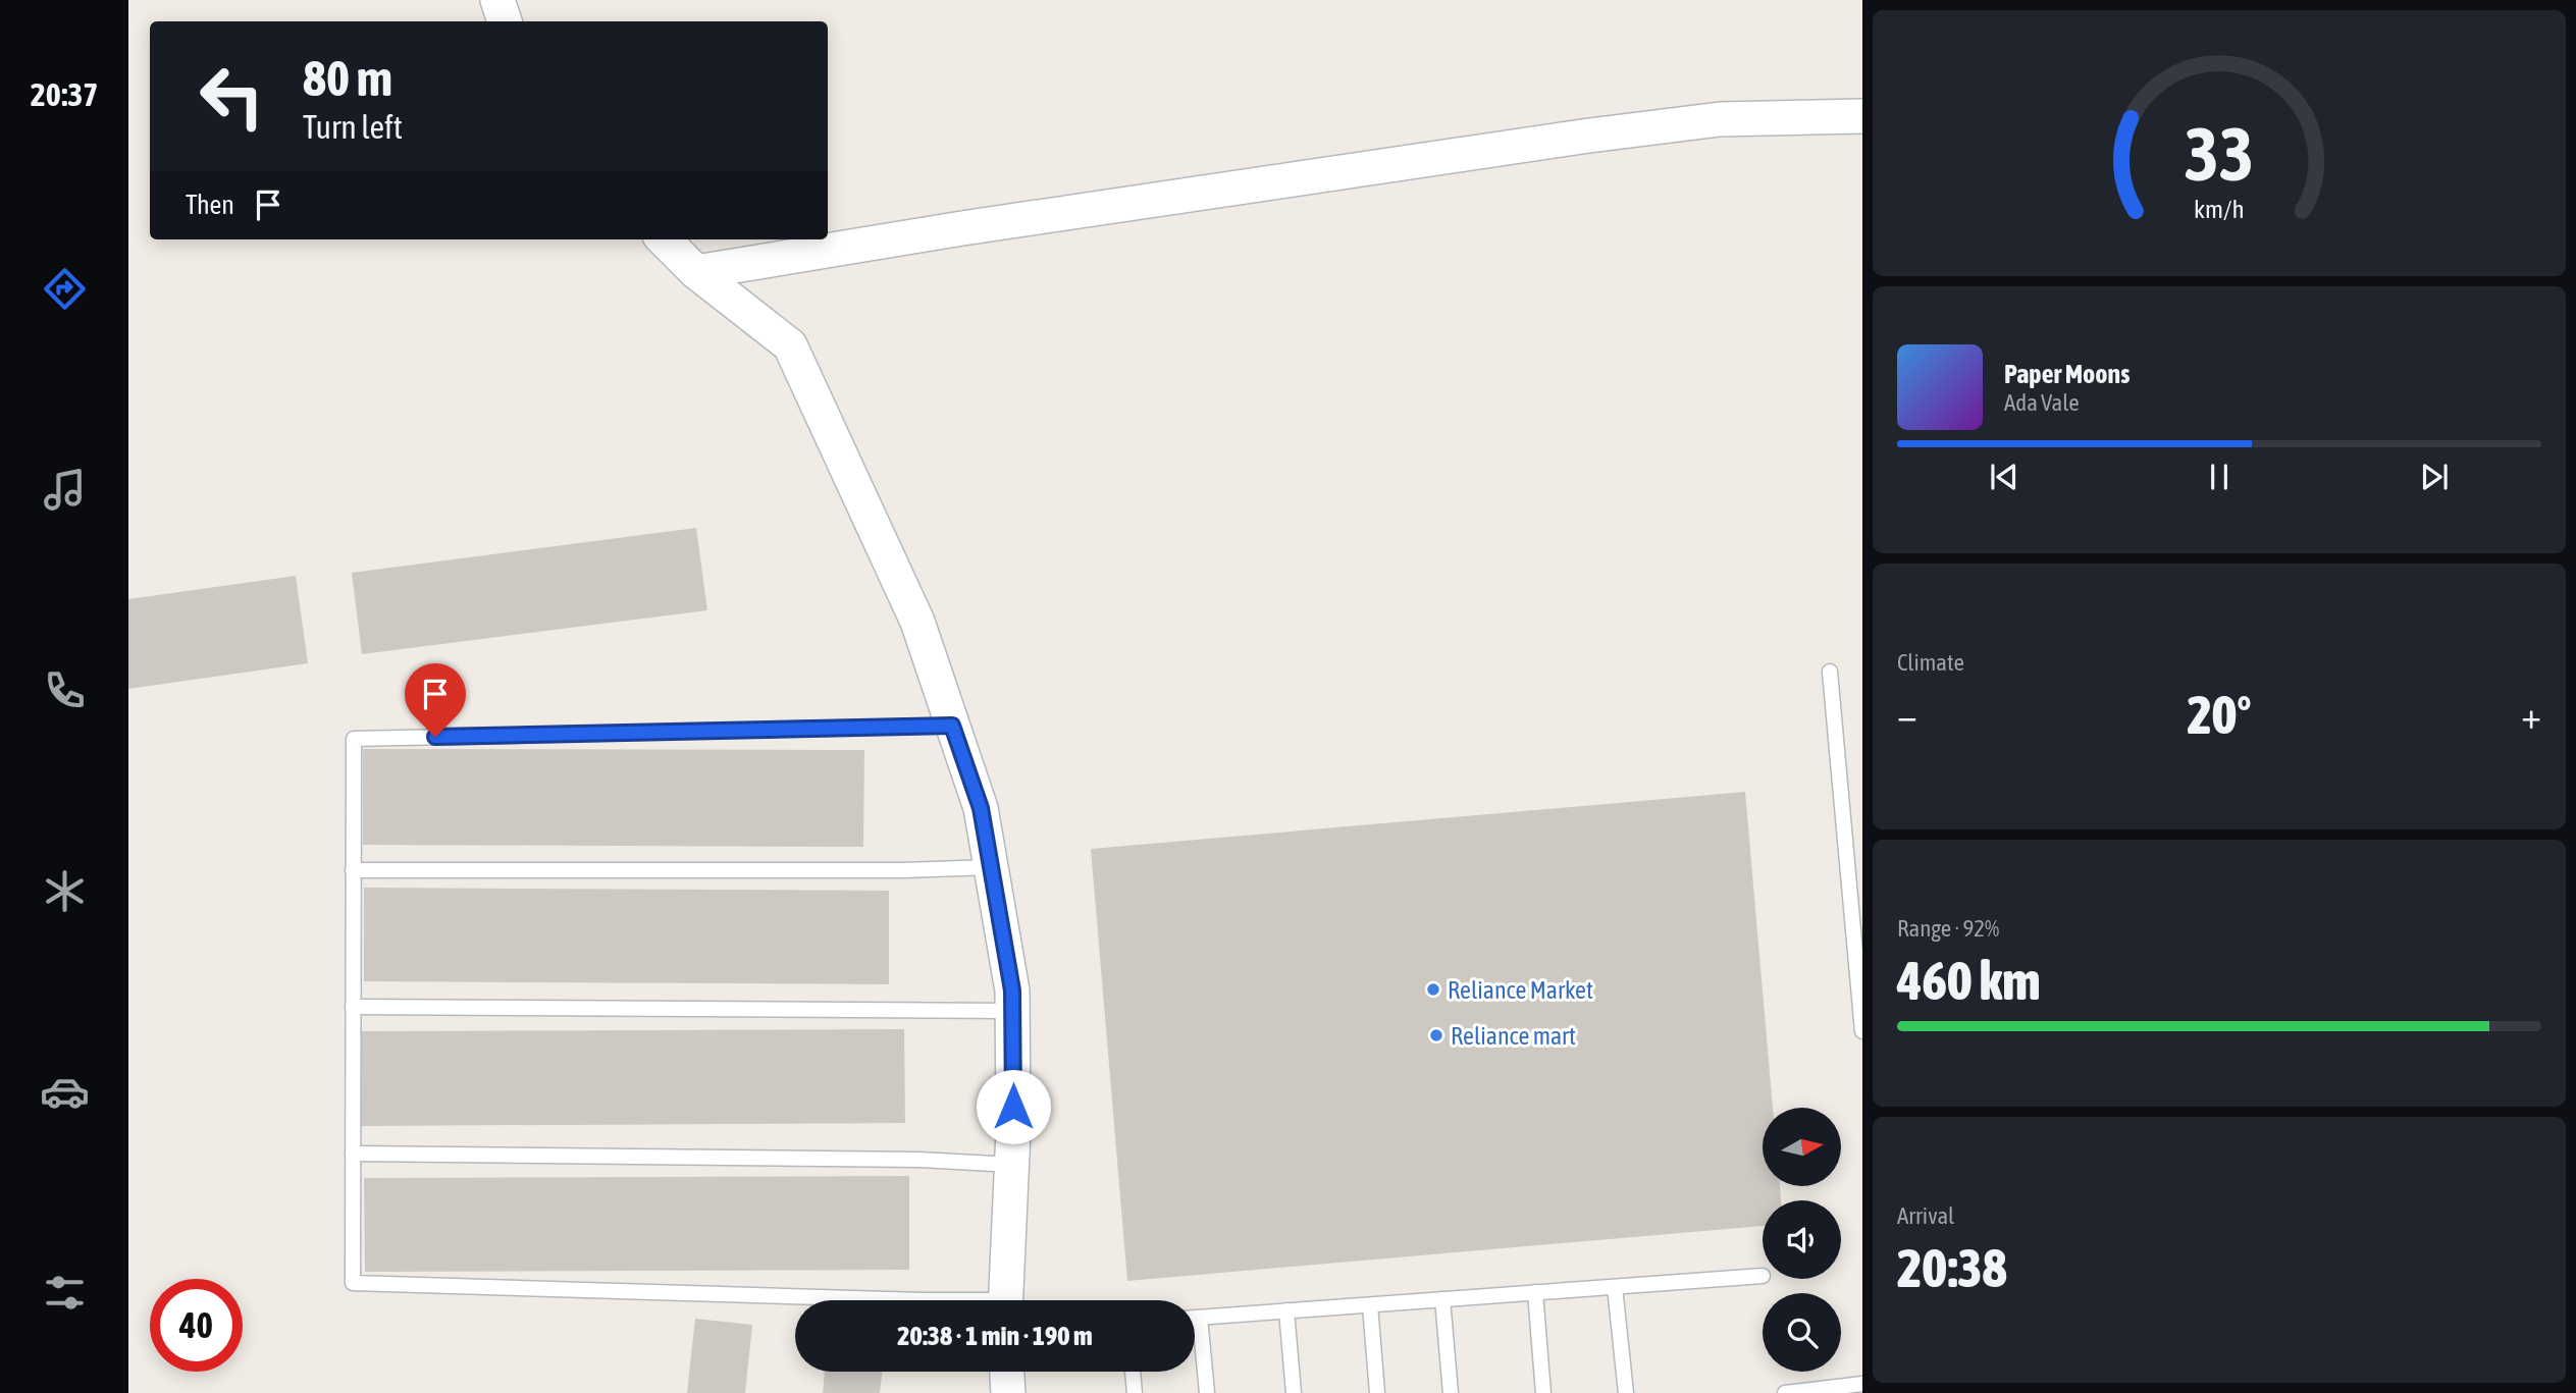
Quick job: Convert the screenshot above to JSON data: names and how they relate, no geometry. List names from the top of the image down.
{
  "places": ["Reliance Market", "Reliance mart"],
  "north": "right",
  "page": {
    "tabs": "20:37",
    "turn": ["80 m", "Turn left"],
    "then": "Then",
    "song": ["Paper Moons", "Ada Vale"],
    "tile": [
      "Climate",
      ["Range · 92%", "460 km"],
      ["Arrival", "20:38"]
    ],
    "heat": ["−", "20°", "+"],
    "limit": "40",
    "trip": "20:38 · 1 min · 190 m",
    "gauge": ["33", "km/h"]
  }
}
